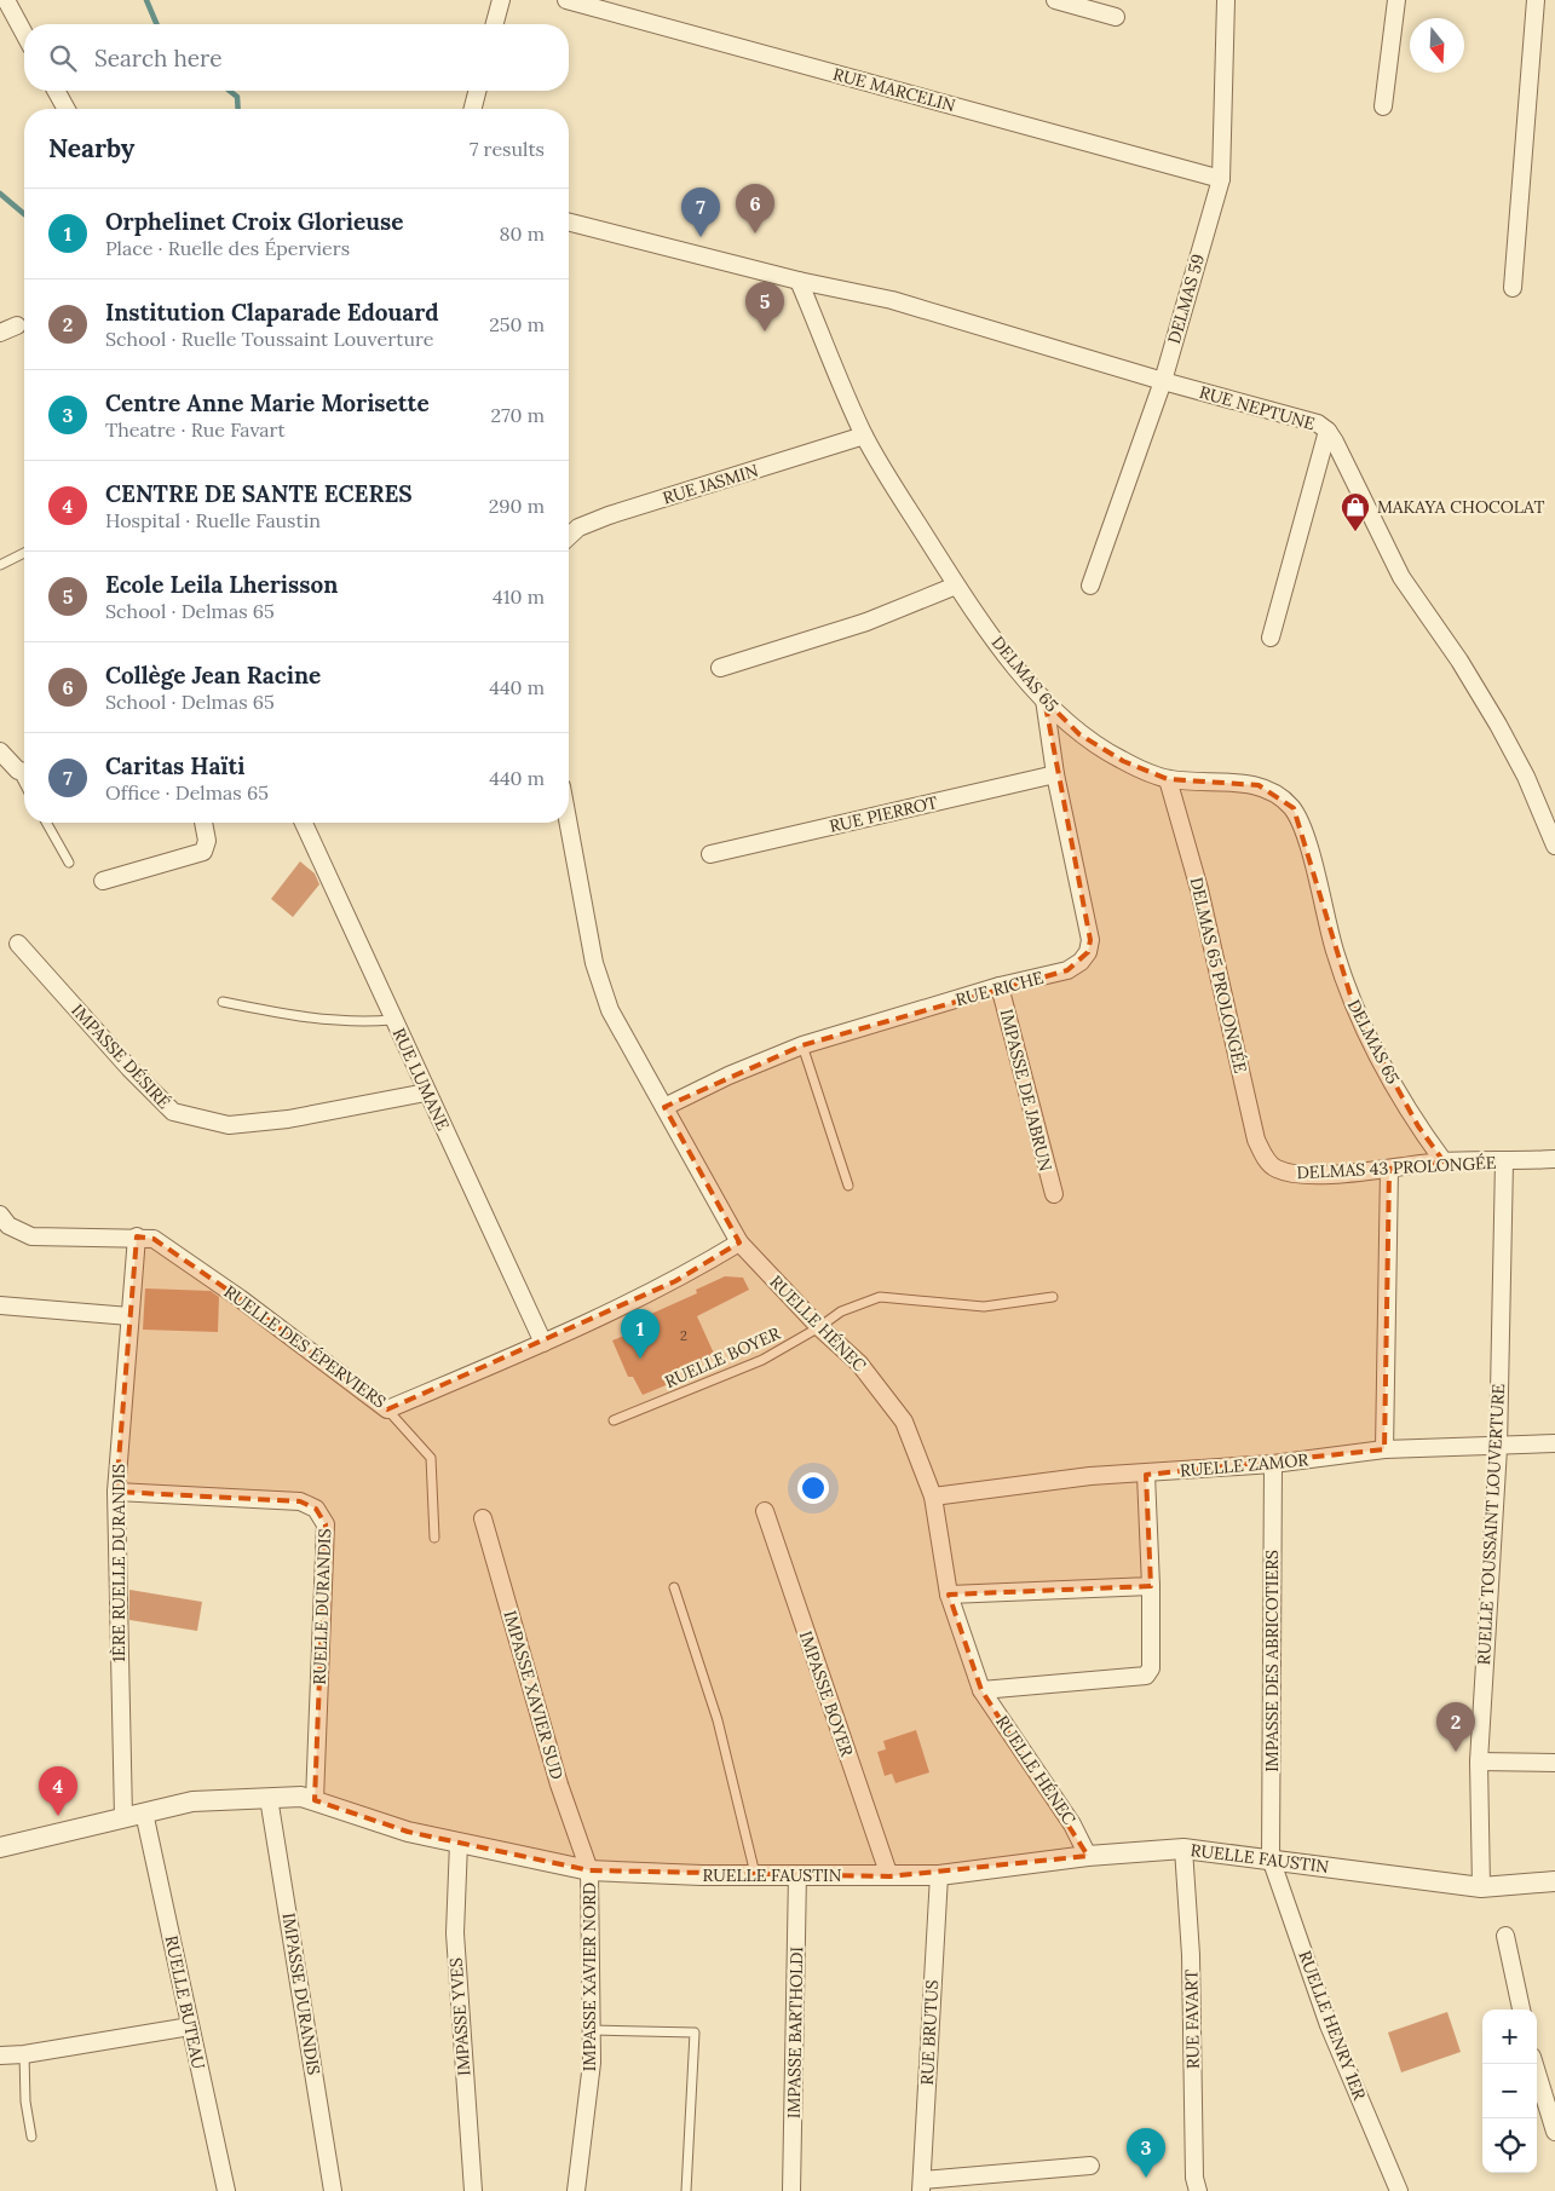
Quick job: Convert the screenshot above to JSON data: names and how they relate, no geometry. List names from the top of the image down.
{
  "streets": {
    "street": [
      "RUE MARCELIN",
      "DELMAS 59",
      "RUE NEPTUNE",
      "RUE JASMIN",
      "DELMAS 65",
      "RUE PIERROT",
      "DELMAS 65 PROLONGÉE",
      "RUE RICHE",
      "IMPASSE DÉSIRÉ",
      "RUE LUMANE",
      "IMPASSE DE JABRUN",
      "DELMAS 43 PROLONGÉE",
      "RUELLE HÉNEC",
      "RUELLE DES ÉPERVIERS",
      "RUELLE ZAMOR",
      "RUELLE TOUSSAINT LOUVERTURE",
      "1ÈRE RUELLE DURANDIS",
      "RUELLE DURANDIS",
      "IMPASSE DES ABRICOTIERS",
      "IMPASSE BOYER",
      "IMPASSE XAVIER SUD",
      "RUELLE FAUSTIN",
      "IMPASSE XAVIER NORD",
      "IMPASSE DURANDIS",
      "RUELLE BUTEAU",
      "IMPASSE YVES",
      "RUE FAVART",
      "RUELLE HENRY 1ER",
      "IMPASSE BARTHOLDI",
      "RUE BRUTUS"
    ],
    "lane": ["RUELLE BOYER"]
  },
  "crossings": [
    ["RUE MARCELIN", "DELMAS 59"],
    ["DELMAS 59", "RUE NEPTUNE"],
    ["RUE NEPTUNE", "DELMAS 65"],
    ["RUE JASMIN", "DELMAS 65"],
    ["DELMAS 65", "DELMAS 65 PROLONGÉE"],
    ["DELMAS 65", "RUE RICHE"],
    ["DELMAS 65", "DELMAS 43 PROLONGÉE"],
    ["RUE PIERROT", "RUE RICHE"],
    ["DELMAS 65 PROLONGÉE", "DELMAS 43 PROLONGÉE"],
    ["RUE RICHE", "IMPASSE DE JABRUN"],
    ["RUE RICHE", "RUELLE HÉNEC"],
    ["IMPASSE DÉSIRÉ", "RUE LUMANE"],
    ["RUE LUMANE", "RUELLE DES ÉPERVIERS"],
    ["DELMAS 43 PROLONGÉE", "RUELLE TOUSSAINT LOUVERTURE"],
    ["RUELLE HÉNEC", "RUELLE DES ÉPERVIERS"],
    ["RUELLE HÉNEC", "RUELLE BOYER"],
    ["RUELLE HÉNEC", "RUELLE ZAMOR"],
    ["RUELLE HÉNEC", "RUELLE FAUSTIN"],
    ["RUELLE DES ÉPERVIERS", "1ÈRE RUELLE DURANDIS"],
    ["RUELLE ZAMOR", "RUELLE TOUSSAINT LOUVERTURE"],
    ["RUELLE ZAMOR", "IMPASSE DES ABRICOTIERS"],
    ["RUELLE TOUSSAINT LOUVERTURE", "RUELLE FAUSTIN"],
    ["1ÈRE RUELLE DURANDIS", "RUELLE DURANDIS"],
    ["1ÈRE RUELLE DURANDIS", "RUELLE FAUSTIN"],
    ["RUELLE DURANDIS", "RUELLE FAUSTIN"],
    ["IMPASSE DES ABRICOTIERS", "RUELLE FAUSTIN"],
    ["IMPASSE DES ABRICOTIERS", "RUELLE HENRY 1ER"],
    ["IMPASSE BOYER", "RUELLE FAUSTIN"],
    ["IMPASSE XAVIER SUD", "RUELLE FAUSTIN"],
    ["IMPASSE XAVIER SUD", "IMPASSE XAVIER NORD"],
    ["RUELLE FAUSTIN", "IMPASSE XAVIER NORD"],
    ["RUELLE FAUSTIN", "IMPASSE DURANDIS"],
    ["RUELLE FAUSTIN", "RUELLE BUTEAU"],
    ["RUELLE FAUSTIN", "IMPASSE YVES"],
    ["RUELLE FAUSTIN", "RUE FAVART"],
    ["RUELLE FAUSTIN", "RUELLE HENRY 1ER"],
    ["RUELLE FAUSTIN", "IMPASSE BARTHOLDI"],
    ["RUELLE FAUSTIN", "RUE BRUTUS"]
  ],
  "places": {
    "shop": ["MAKAYA CHOCOLAT"]
  },
  "house_numbers": ["2"],
  "north": "bottom",
  "page": {
    "search": "Search here",
    "heading": ["Nearby", "7 results"],
    "pins": [
      "6",
      "7",
      "5",
      "1",
      "2",
      "4",
      "3"
    ],
    "list": [
      {
        "mark": "1",
        "name": "Orphelinet Croix Glorieuse",
        "note": "Place · Ruelle des Éperviers",
        "value": "80 m"
      },
      {
        "mark": "2",
        "name": "Institution Claparade Edouard",
        "note": "School · Ruelle Toussaint Louverture",
        "value": "250 m"
      },
      {
        "mark": "3",
        "name": "Centre Anne Marie Morisette",
        "note": "Theatre · Rue Favart",
        "value": "270 m"
      },
      {
        "mark": "4",
        "name": "CENTRE DE SANTE ECERES",
        "note": "Hospital · Ruelle Faustin",
        "value": "290 m"
      },
      {
        "mark": "5",
        "name": "Ecole Leila Lherisson",
        "note": "School · Delmas 65",
        "value": "410 m"
      },
      {
        "mark": "6",
        "name": "Collège Jean Racine",
        "note": "School · Delmas 65",
        "value": "440 m"
      },
      {
        "mark": "7",
        "name": "Caritas Haïti",
        "note": "Office · Delmas 65",
        "value": "440 m"
      }
    ],
    "map_buttons": ["+", "−"]
  }
}
